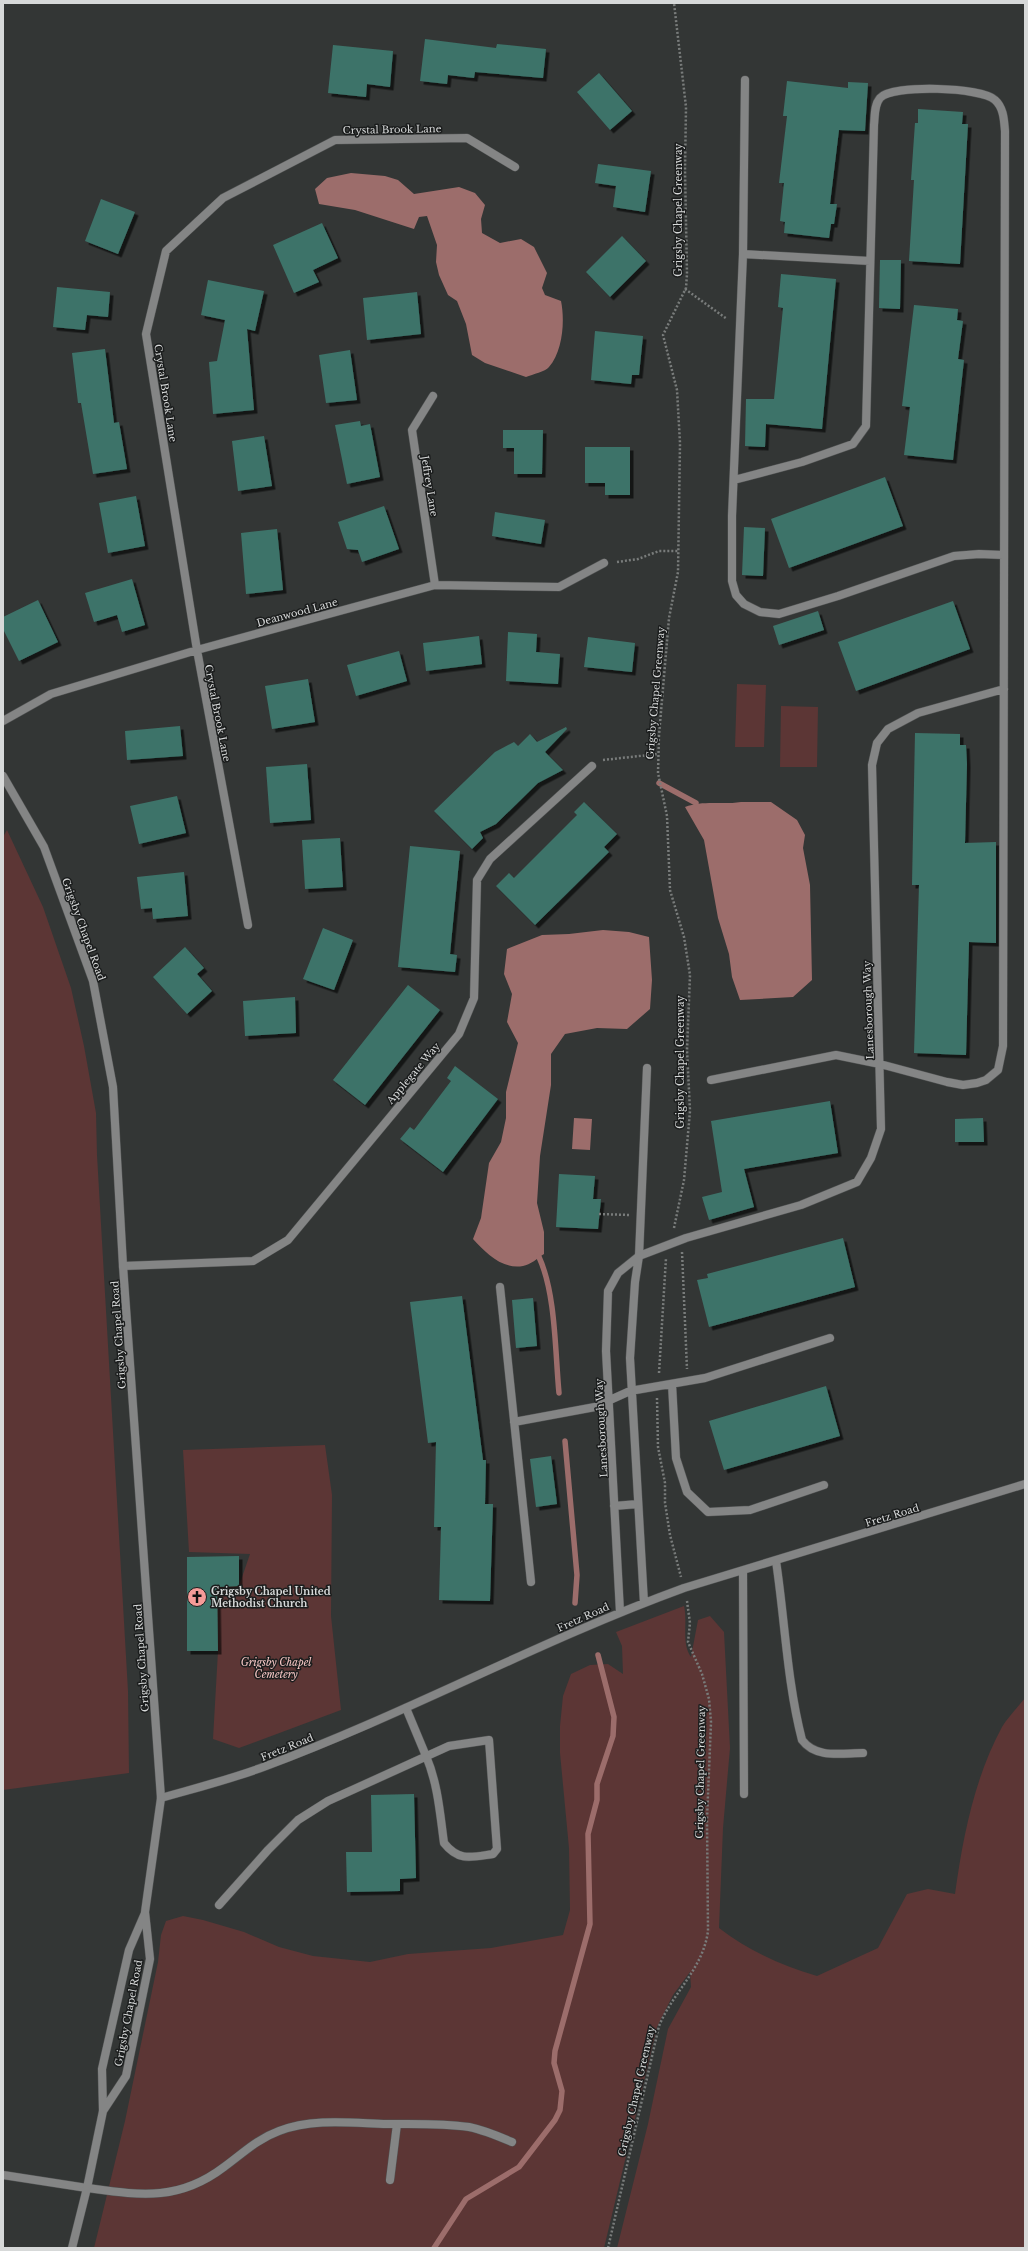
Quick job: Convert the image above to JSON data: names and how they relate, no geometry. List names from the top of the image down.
{
  "streets": {
    "street": [
      "Crystal Brook Lane",
      "Jeffrey Lane",
      "Deanwood Lane",
      "Grigsby Chapel Road",
      "Lanesborough Way",
      "Applegate Way",
      "Fretz Road"
    ],
    "path": ["Grigsby Chapel Greenway"]
  },
  "crossings": [
    ["Crystal Brook Lane", "Deanwood Lane"],
    ["Grigsby Chapel Greenway", "Lanesborough Way"],
    ["Grigsby Chapel Greenway", "Fretz Road"],
    ["Jeffrey Lane", "Deanwood Lane"],
    ["Grigsby Chapel Road", "Applegate Way"],
    ["Grigsby Chapel Road", "Fretz Road"],
    ["Lanesborough Way", "Fretz Road"]
  ],
  "parks": ["Grigsby Chapel Cemetery"],
  "places": {
    "church": ["Grigsby Chapel United Methodist Church"]
  }
}
